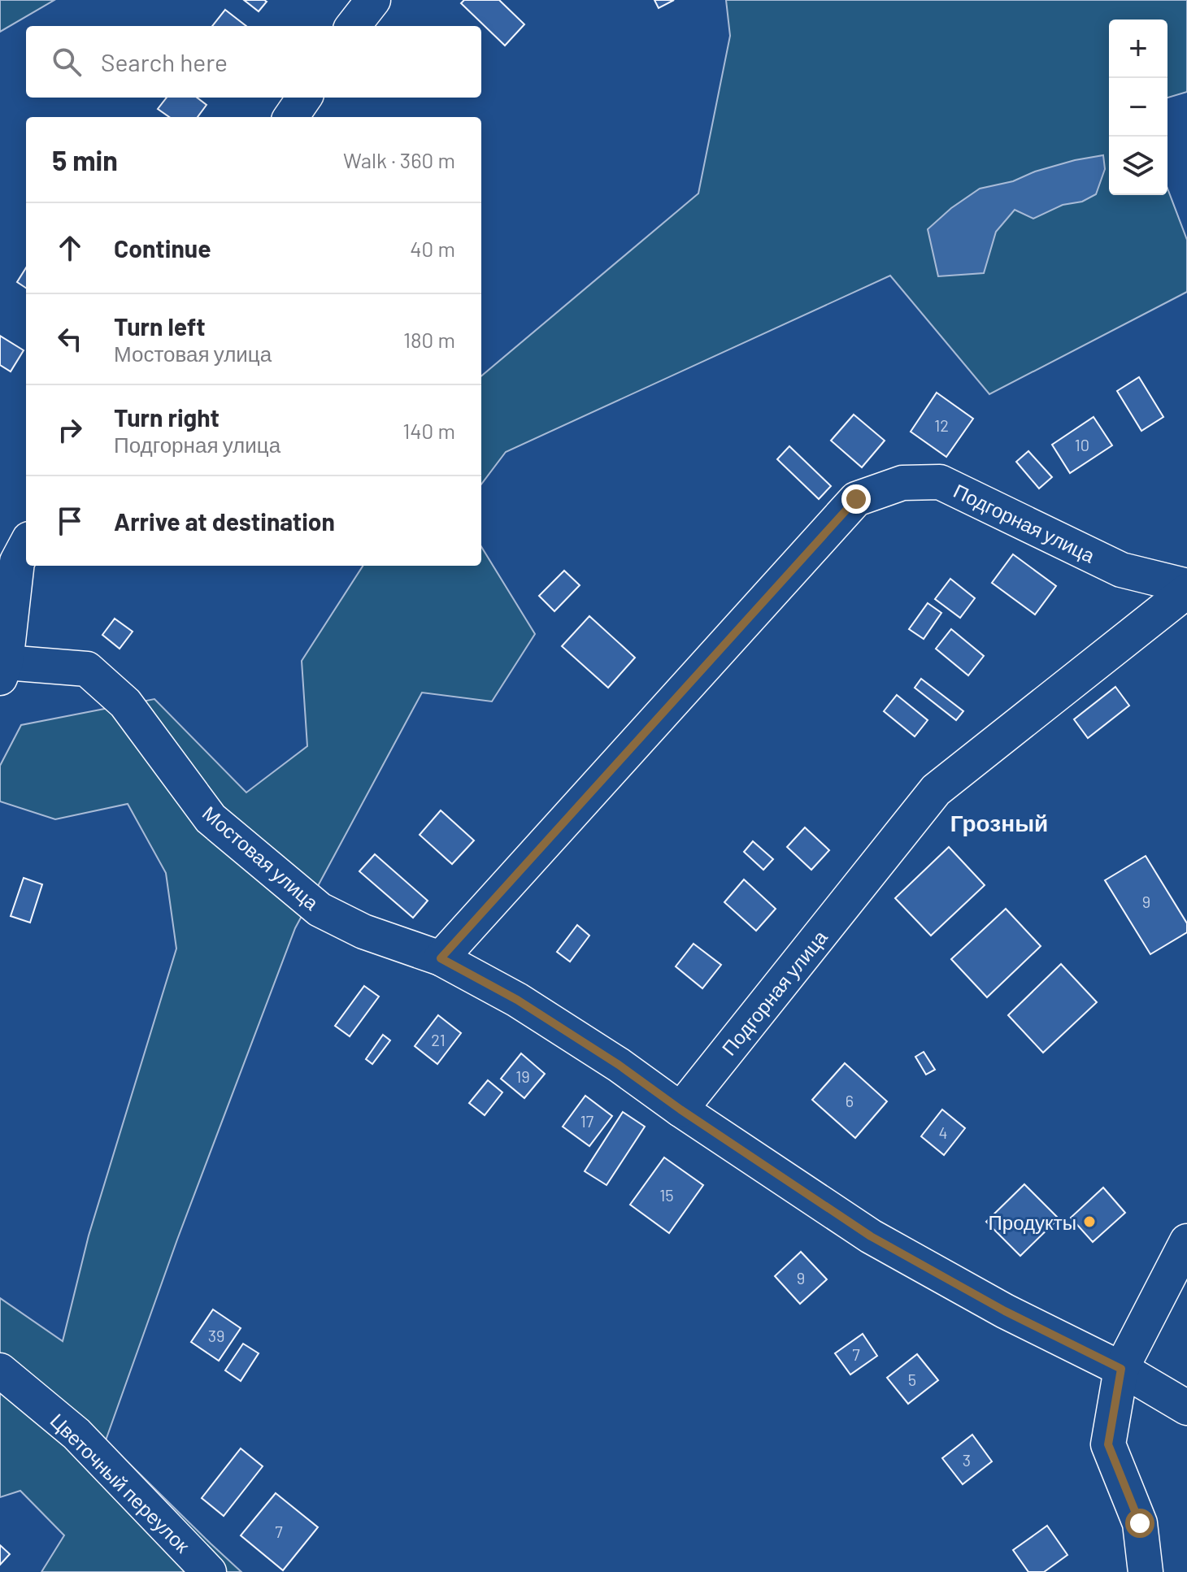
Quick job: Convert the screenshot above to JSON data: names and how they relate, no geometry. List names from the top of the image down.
{
  "streets": {
    "street": ["Подгорная улица", "Мостовая улица", "Цветочный переулок"]
  },
  "crossings": [
    ["Подгорная улица", "Мостовая улица"]
  ],
  "districts": ["Грозный"],
  "places": ["Продукты"],
  "house_numbers": [
    "12",
    "10",
    "9",
    "21",
    "19",
    "6",
    "17",
    "4",
    "15",
    "9",
    "39",
    "7",
    "5",
    "3",
    "7"
  ],
  "page": {
    "map_buttons": ["+", "−"],
    "search": "Search here",
    "heading": ["5 min", "Walk · 360 m"],
    "list": [
      ["Continue", "40 m"],
      ["Turn left", "Мостовая улица", "180 m"],
      ["Turn right", "Подгорная улица", "140 m"],
      "Arrive at destination"
    ]
  }
}
